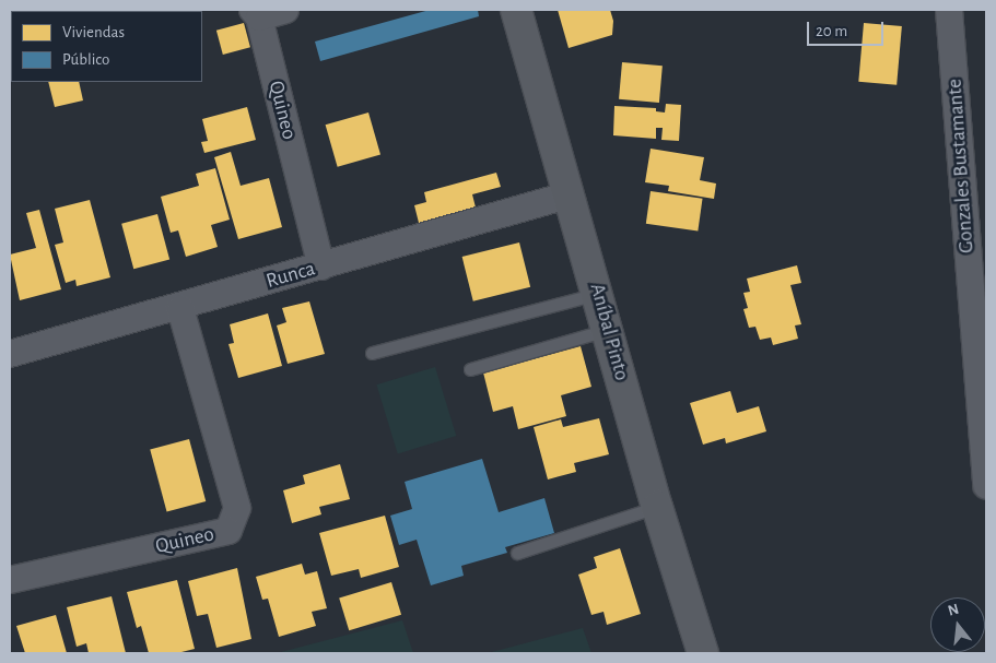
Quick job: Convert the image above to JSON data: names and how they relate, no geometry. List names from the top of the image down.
{
  "streets": {
    "main road": ["Aníbal Pinto"],
    "street": ["Quineo", "Gonzales Bustamante", "Runca"]
  },
  "crossings": [
    ["Quineo", "Runca"],
    ["Runca", "Aníbal Pinto"]
  ],
  "legend": ["Viviendas", "Público"],
  "scale_bar": "20 m",
  "north": "top"
}
